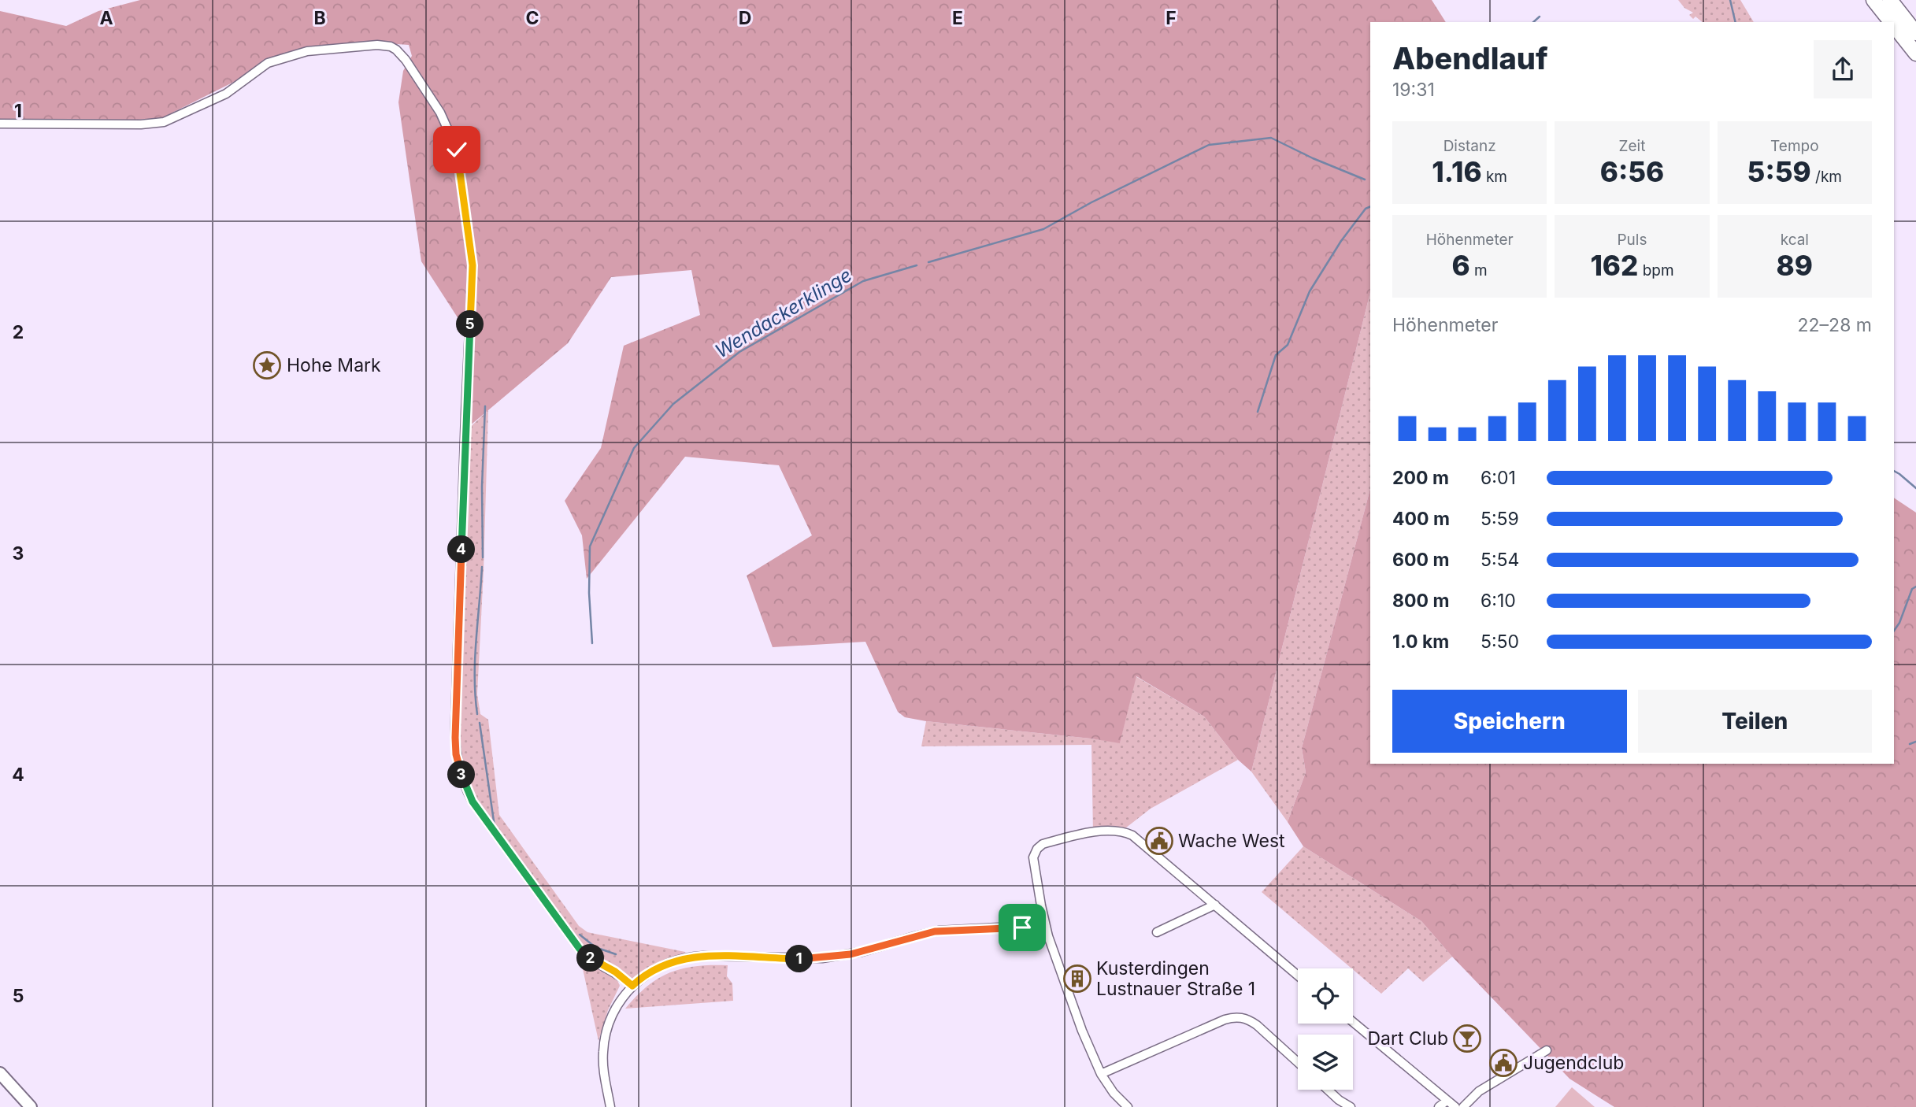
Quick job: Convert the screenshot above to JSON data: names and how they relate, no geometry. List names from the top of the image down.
{
  "water": ["Wendackerklinge"],
  "places": {
    "place": ["Hohe Mark"],
    "public building": ["Wache West", "Jugendclub"],
    "building": ["Kusterdingen Lustnauer Straße 1"],
    "bar": ["Dart Club"]
  },
  "page": {
    "heading": ["Abendlauf", "19:31"],
    "stats": [
      ["Distanz", "1.16 km"],
      ["Zeit", "6:56"],
      ["Tempo", "5:59 /km"],
      ["Höhenmeter", "6 m"],
      ["Puls", "162 bpm"],
      ["kcal", "89"]
    ],
    "chart": ["Höhenmeter", "22–28 m"],
    "pins": [
      "5",
      "4",
      "3",
      "2",
      "1"
    ],
    "list": [
      {
        "name": "200 m",
        "note": "6:01"
      },
      {
        "name": "400 m",
        "note": "5:59"
      },
      {
        "name": "600 m",
        "note": "5:54"
      },
      {
        "name": "800 m",
        "note": "6:10"
      },
      {
        "name": "1.0 km",
        "note": "5:50"
      }
    ],
    "buttons": ["Speichern", "Teilen"]
  },
  "grid": {
    "columns": [
      "A",
      "B",
      "C",
      "D",
      "E",
      "F"
    ],
    "rows": [
      "1",
      "2",
      "3",
      "4",
      "5"
    ]
  }
}
